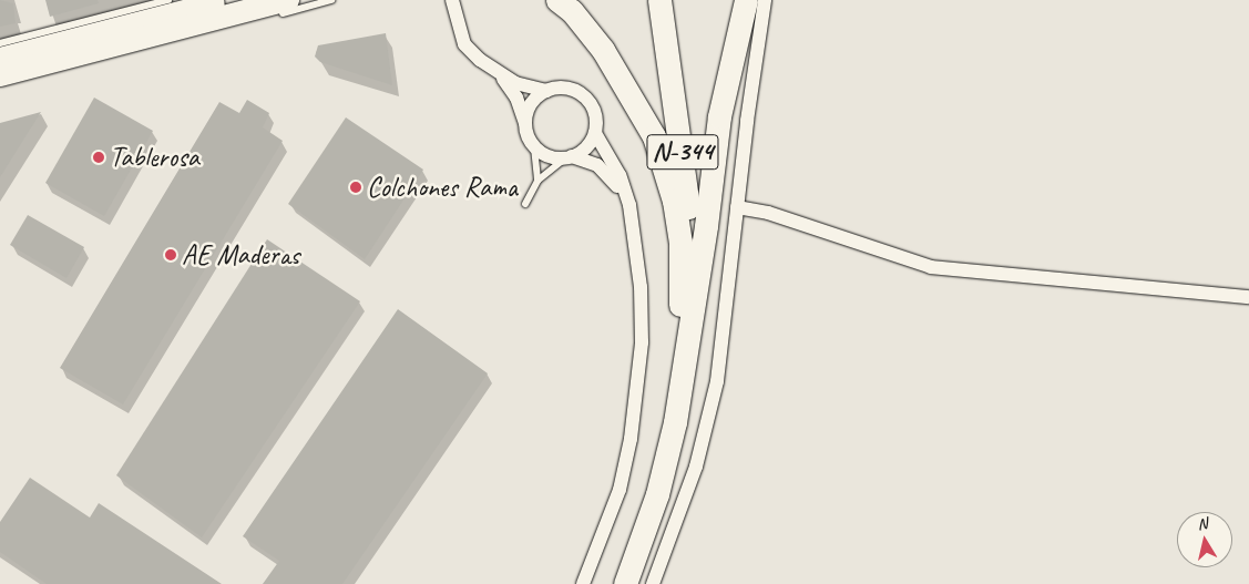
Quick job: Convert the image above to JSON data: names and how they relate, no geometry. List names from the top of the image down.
{
  "streets": {
    "highway": ["N-344"]
  },
  "places": ["Tablerosa", "Colchones Rama", "AE Maderas"],
  "north": "top"
}
